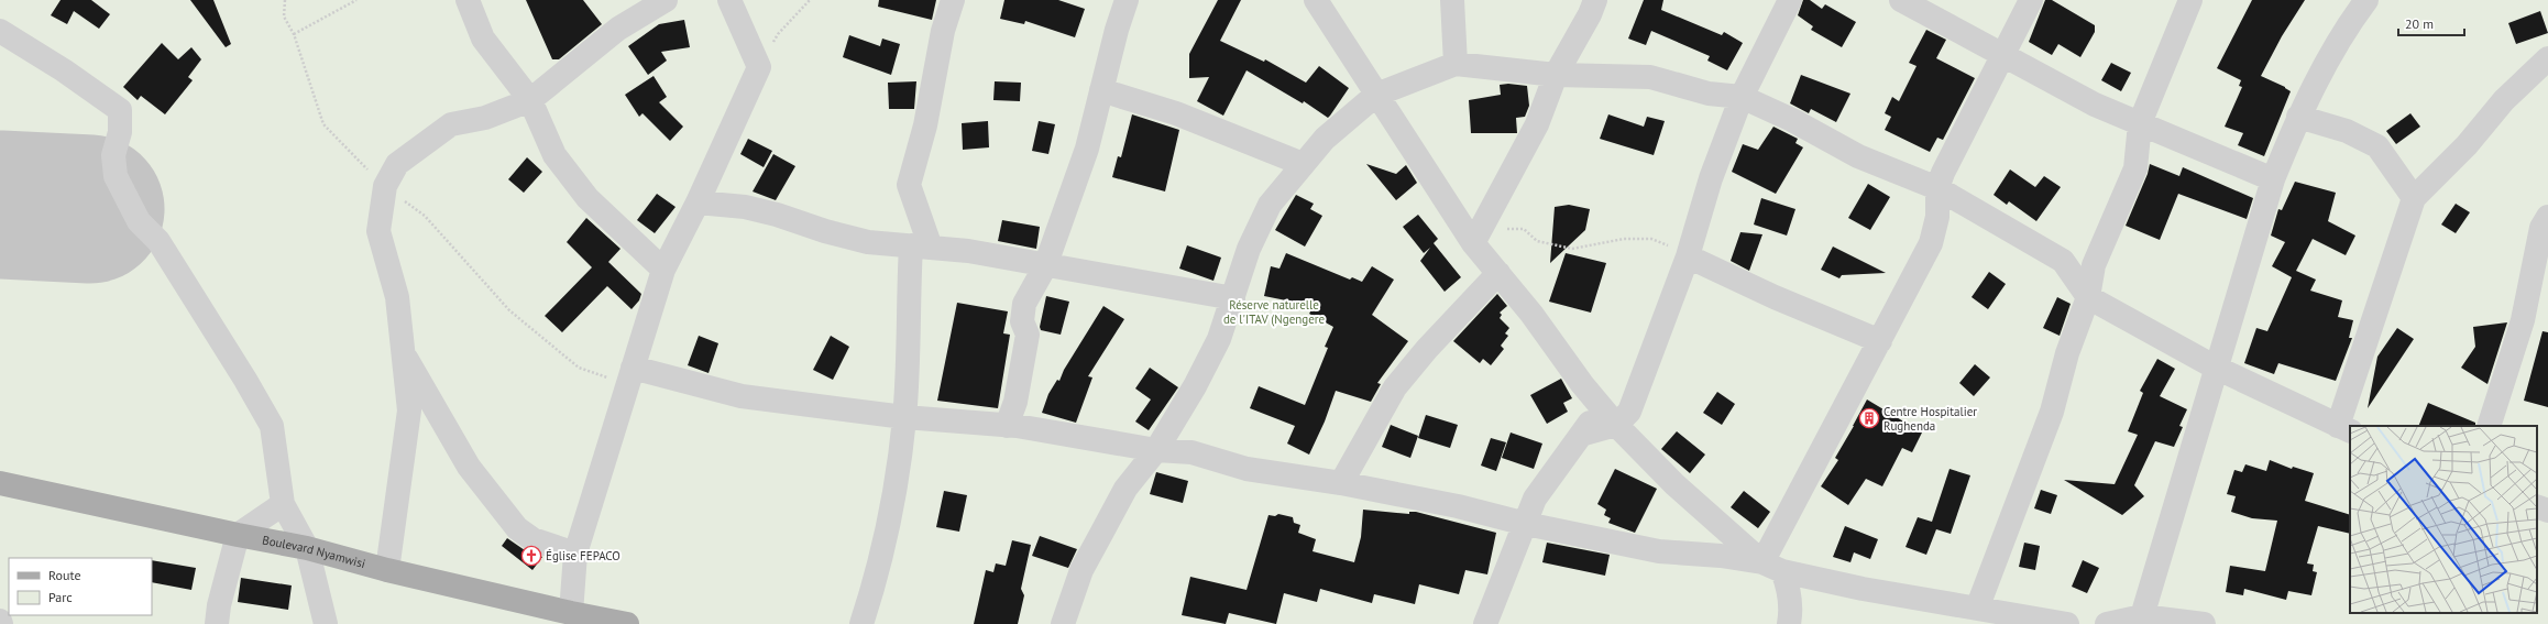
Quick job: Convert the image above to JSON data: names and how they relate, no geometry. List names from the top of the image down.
{
  "streets": {
    "main road": ["Boulevard Nyamwisi"]
  },
  "parks": ["Réserve naturelle de l'ITAV (Ngengere"],
  "places": {
    "building": ["Centre Hospitalier Rughenda"],
    "church": ["Église FEPACO"]
  },
  "legend": ["Route", "Parc"],
  "scale_bar": "20 m"
}
